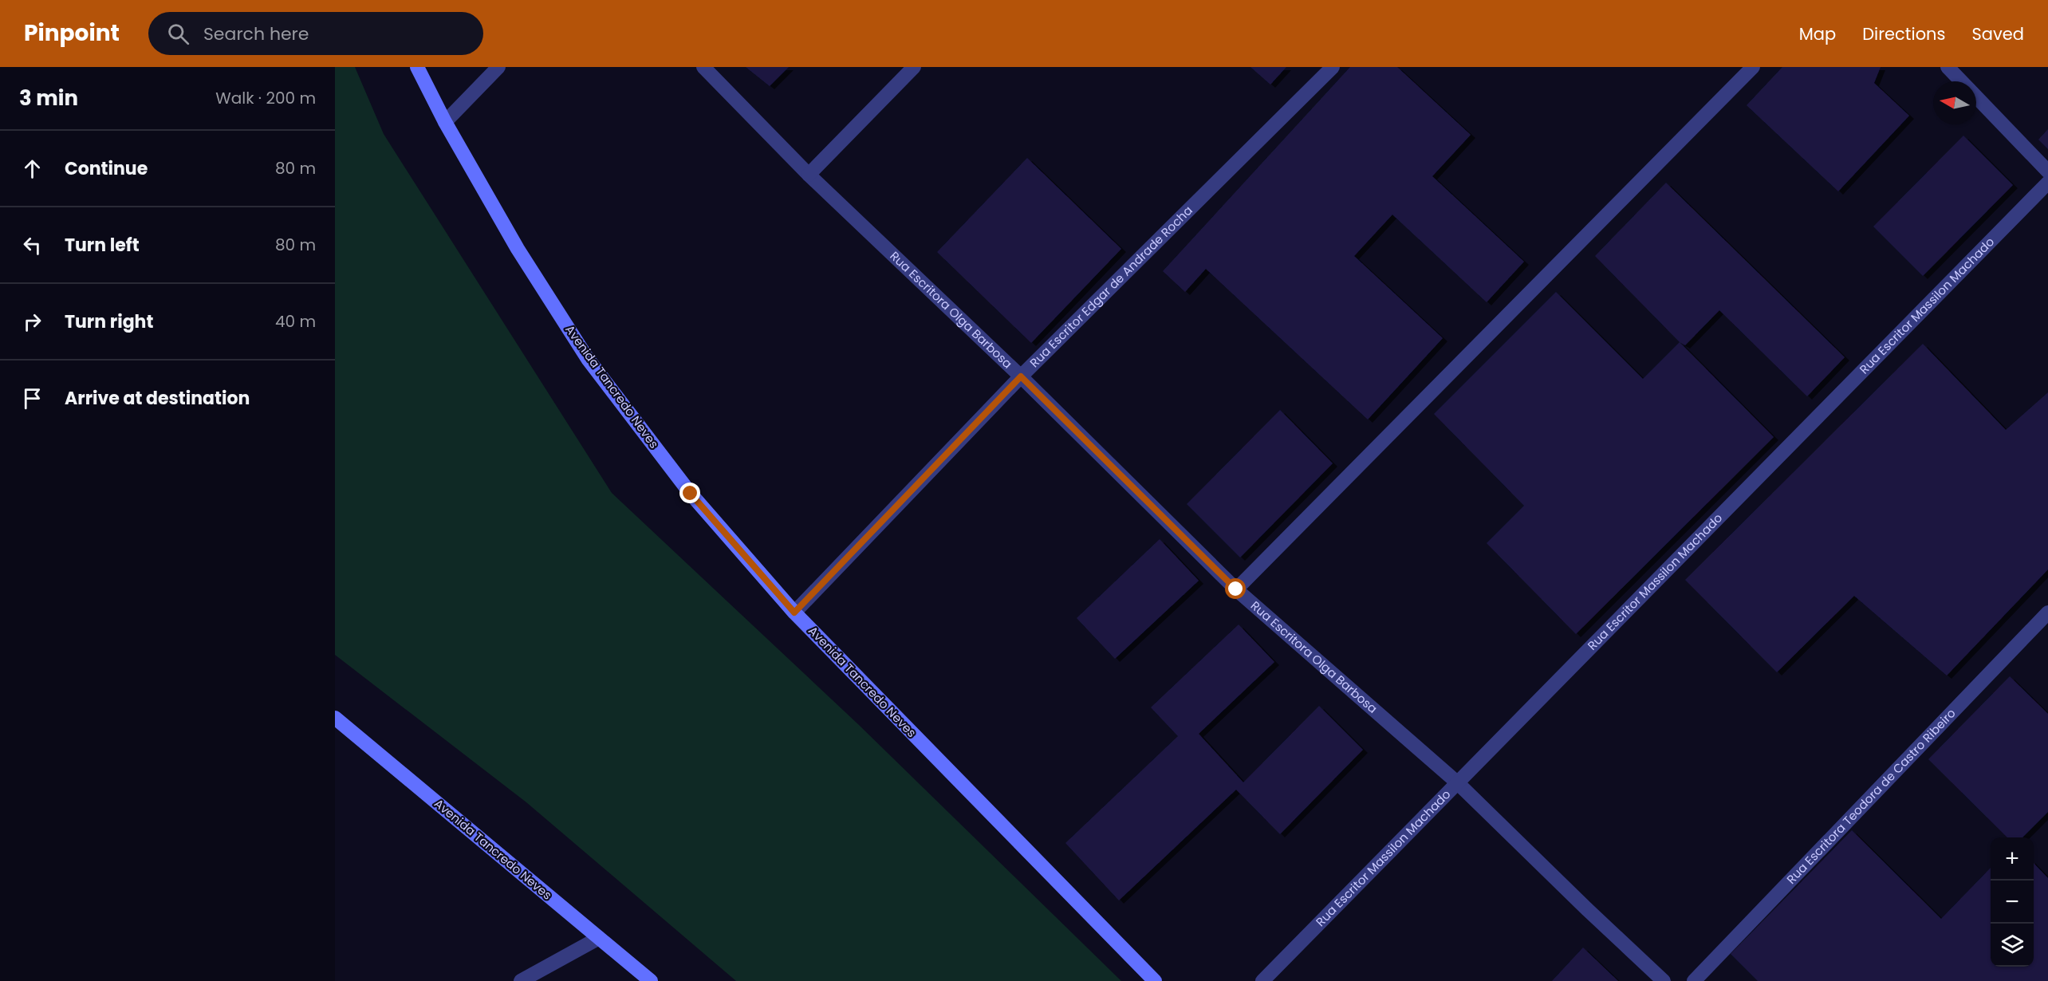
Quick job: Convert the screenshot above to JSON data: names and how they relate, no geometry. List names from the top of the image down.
{
  "streets": {
    "street": [
      "Rua Escritor Edgar de Andrade Rocha",
      "Rua Escritor Massilon Machado",
      "Rua Escritora Olga Barbosa",
      "Avenida Tancredo Neves",
      "Rua Escritora Teodora de Castro Ribeiro"
    ]
  },
  "crossings": [
    ["Rua Escritor Edgar de Andrade Rocha", "Rua Escritora Olga Barbosa"],
    ["Rua Escritor Edgar de Andrade Rocha", "Avenida Tancredo Neves"],
    ["Rua Escritor Massilon Machado", "Rua Escritora Olga Barbosa"]
  ],
  "north": "left",
  "page": {
    "header": "Pinpoint",
    "search": "Search here",
    "nav": ["Map", "Directions", "Saved"],
    "heading": ["3 min", "Walk · 200 m"],
    "list": [
      ["Continue", "80 m"],
      ["Turn left", "80 m"],
      ["Turn right", "40 m"],
      "Arrive at destination"
    ],
    "map_buttons": ["+", "−"]
  }
}
